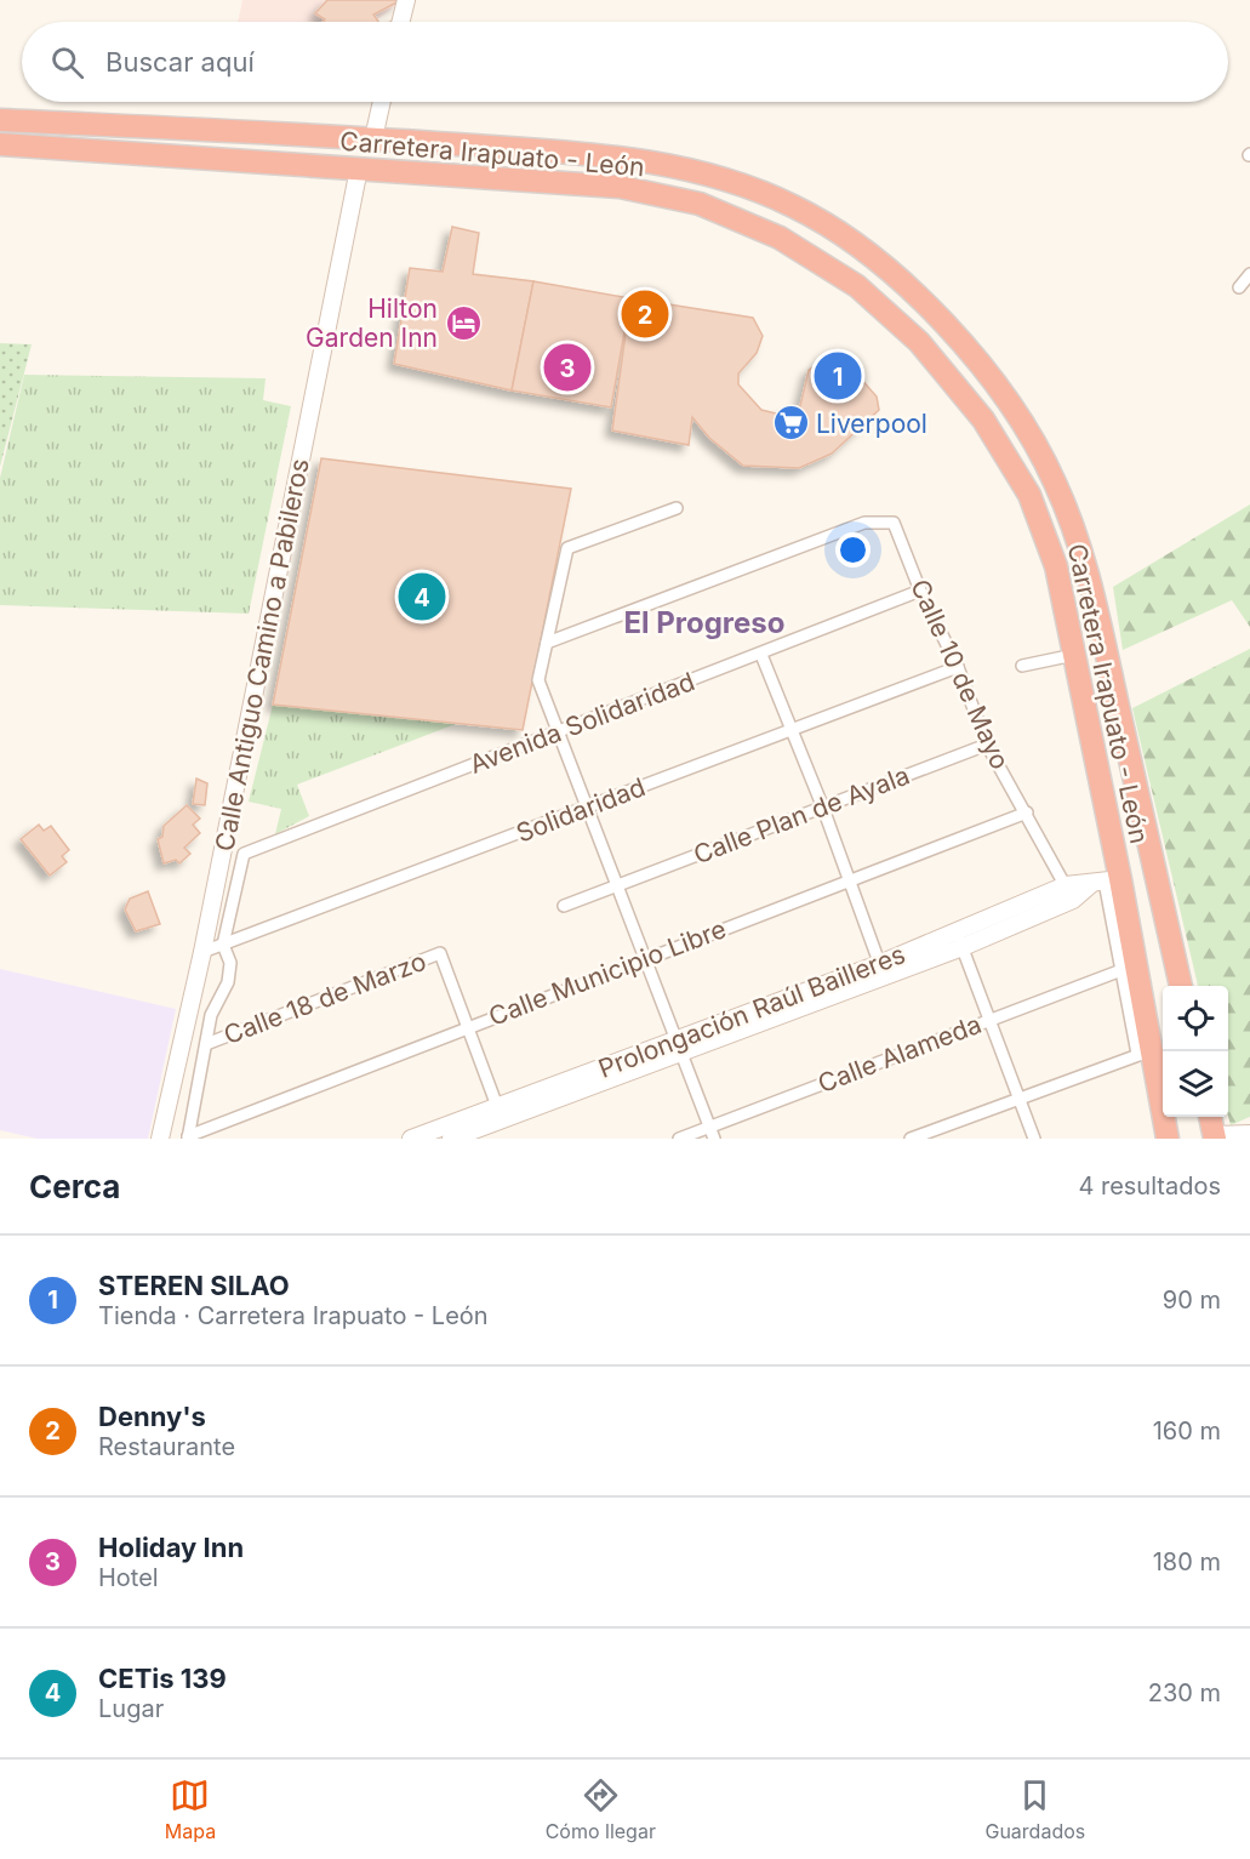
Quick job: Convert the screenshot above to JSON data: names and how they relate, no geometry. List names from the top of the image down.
{
  "streets": {
    "highway": ["Carretera Irapuato - León"],
    "street": [
      "Calle Antiguo Camino a Pabileros",
      "Calle 10 de Mayo",
      "Avenida Solidaridad",
      "Solidaridad",
      "Calle Plan de Ayala",
      "Calle Municipio Libre",
      "Calle 18 de Marzo",
      "Prolongación Raúl Bailleres",
      "Calle Alameda"
    ]
  },
  "crossings": [
    ["Carretera Irapuato - León", "Calle Antiguo Camino a Pabileros"],
    ["Carretera Irapuato - León", "Prolongación Raúl Bailleres"],
    ["Calle Antiguo Camino a Pabileros", "Avenida Solidaridad"],
    ["Calle Antiguo Camino a Pabileros", "Solidaridad"],
    ["Calle 10 de Mayo", "Avenida Solidaridad"],
    ["Calle 10 de Mayo", "Solidaridad"],
    ["Calle 10 de Mayo", "Calle Plan de Ayala"],
    ["Calle 10 de Mayo", "Calle Municipio Libre"],
    ["Calle 10 de Mayo", "Prolongación Raúl Bailleres"],
    ["Avenida Solidaridad", "Solidaridad"],
    ["Calle Municipio Libre", "Calle 18 de Marzo"],
    ["Calle 18 de Marzo", "Prolongación Raúl Bailleres"]
  ],
  "districts": ["El Progreso"],
  "places": {
    "hotel": ["Hilton Garden Inn"],
    "supermarket": ["Liverpool"]
  },
  "page": {
    "search": "Buscar aquí",
    "pins": [
      "2",
      "3",
      "1",
      "4"
    ],
    "heading": ["Cerca", "4 resultados"],
    "list": [
      {
        "mark": "1",
        "name": "STEREN SILAO",
        "note": "Tienda · Carretera Irapuato - León",
        "value": "90 m"
      },
      {
        "mark": "2",
        "name": "Denny's",
        "note": "Restaurante",
        "value": "160 m"
      },
      {
        "mark": "3",
        "name": "Holiday Inn",
        "note": "Hotel",
        "value": "180 m"
      },
      {
        "mark": "4",
        "name": "CETis 139",
        "note": "Lugar",
        "value": "230 m"
      }
    ],
    "nav": ["Mapa", "Cómo llegar", "Guardados"]
  }
}
